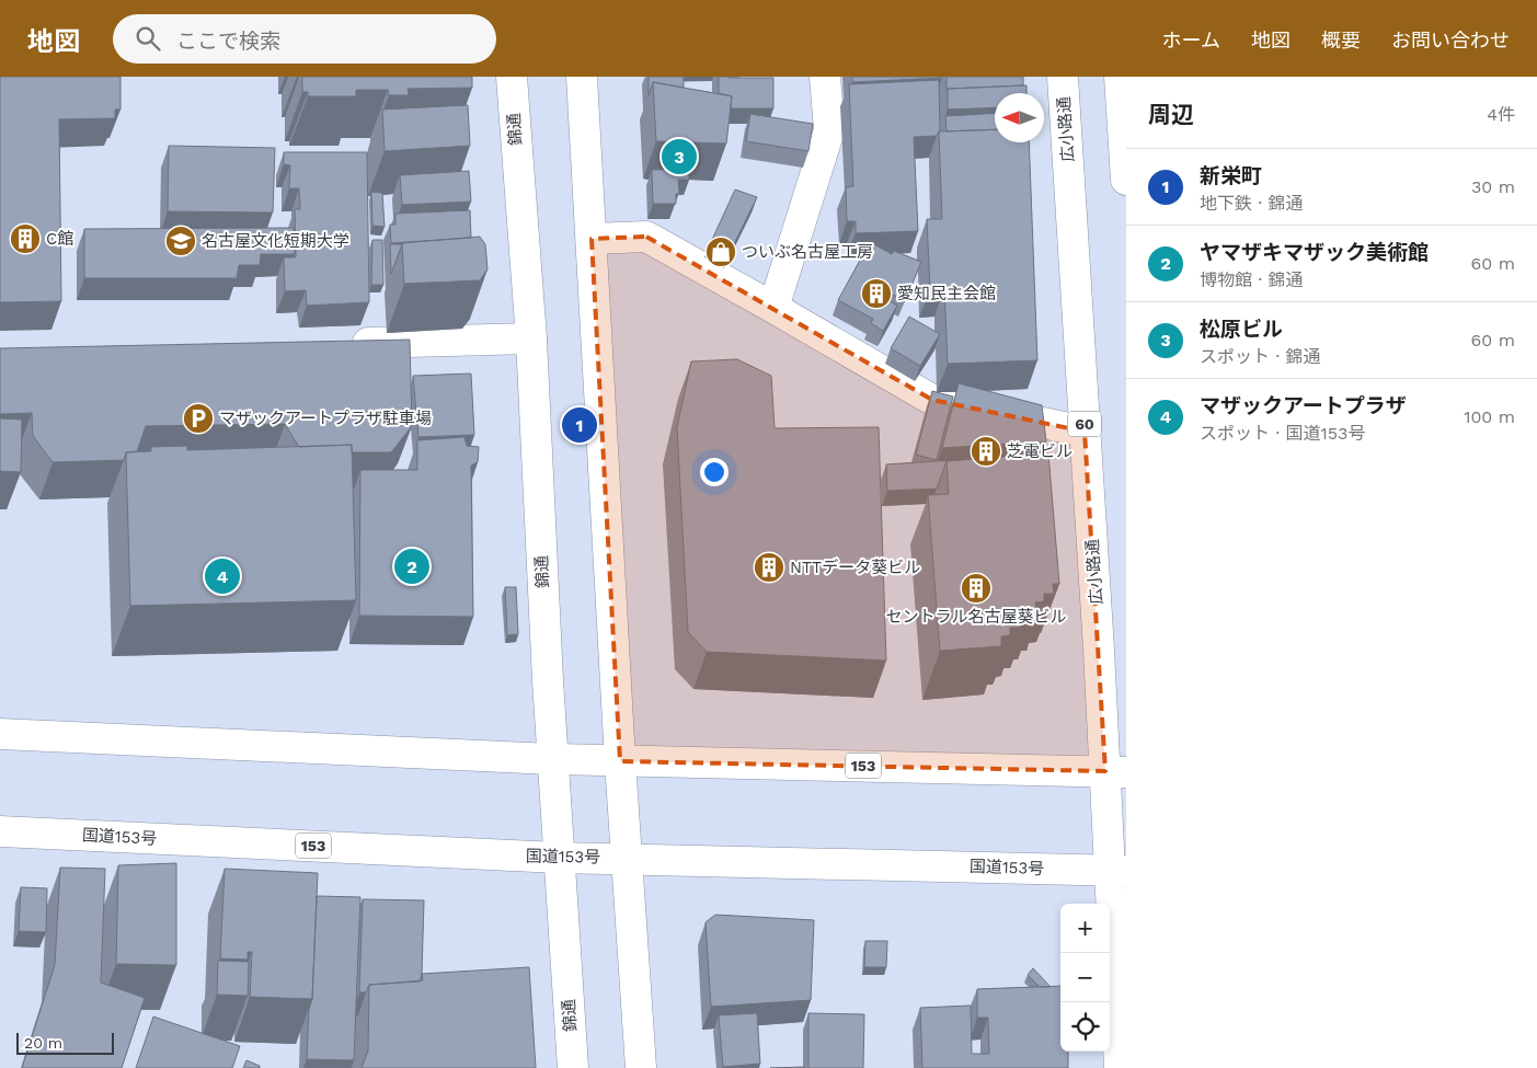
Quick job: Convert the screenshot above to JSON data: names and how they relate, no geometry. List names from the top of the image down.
{
  "streets": {
    "main road": [
      "錦通",
      "広小路通",
      "60",
      "153",
      "国道153号"
    ]
  },
  "crossings": [
    ["錦通", "153"],
    ["錦通", "国道153号"],
    ["広小路通", "153"],
    ["広小路通", "国道153号"]
  ],
  "places": {
    "building": [
      "C館",
      "愛知民主会館",
      "芝電ビル",
      "NTTデータ葵ビル",
      "セントラル名古屋葵ビル"
    ],
    "school or university": ["名古屋文化短期大学"],
    "shop": ["ついぶ名古屋工房"],
    "parking": ["マザックアートプラザ駐車場"]
  },
  "scale_bar": "20 m",
  "north": "left",
  "page": {
    "header": "地図",
    "search": "ここで検索",
    "nav": [
      "ホーム",
      "地図",
      "概要",
      "お問い合わせ"
    ],
    "heading": ["周辺", "4件"],
    "pins": [
      "3",
      "1",
      "2",
      "4"
    ],
    "list": [
      {
        "mark": "1",
        "name": "新栄町",
        "note": "地下鉄 · 錦通",
        "value": "30 m"
      },
      {
        "mark": "2",
        "name": "ヤマザキマザック美術館",
        "note": "博物館 · 錦通",
        "value": "60 m"
      },
      {
        "mark": "3",
        "name": "松原ビル",
        "note": "スポット · 錦通",
        "value": "60 m"
      },
      {
        "mark": "4",
        "name": "マザックアートプラザ",
        "note": "スポット · 国道153号",
        "value": "100 m"
      }
    ],
    "map_buttons": ["+", "−"],
    "scale": "20 m"
  }
}
